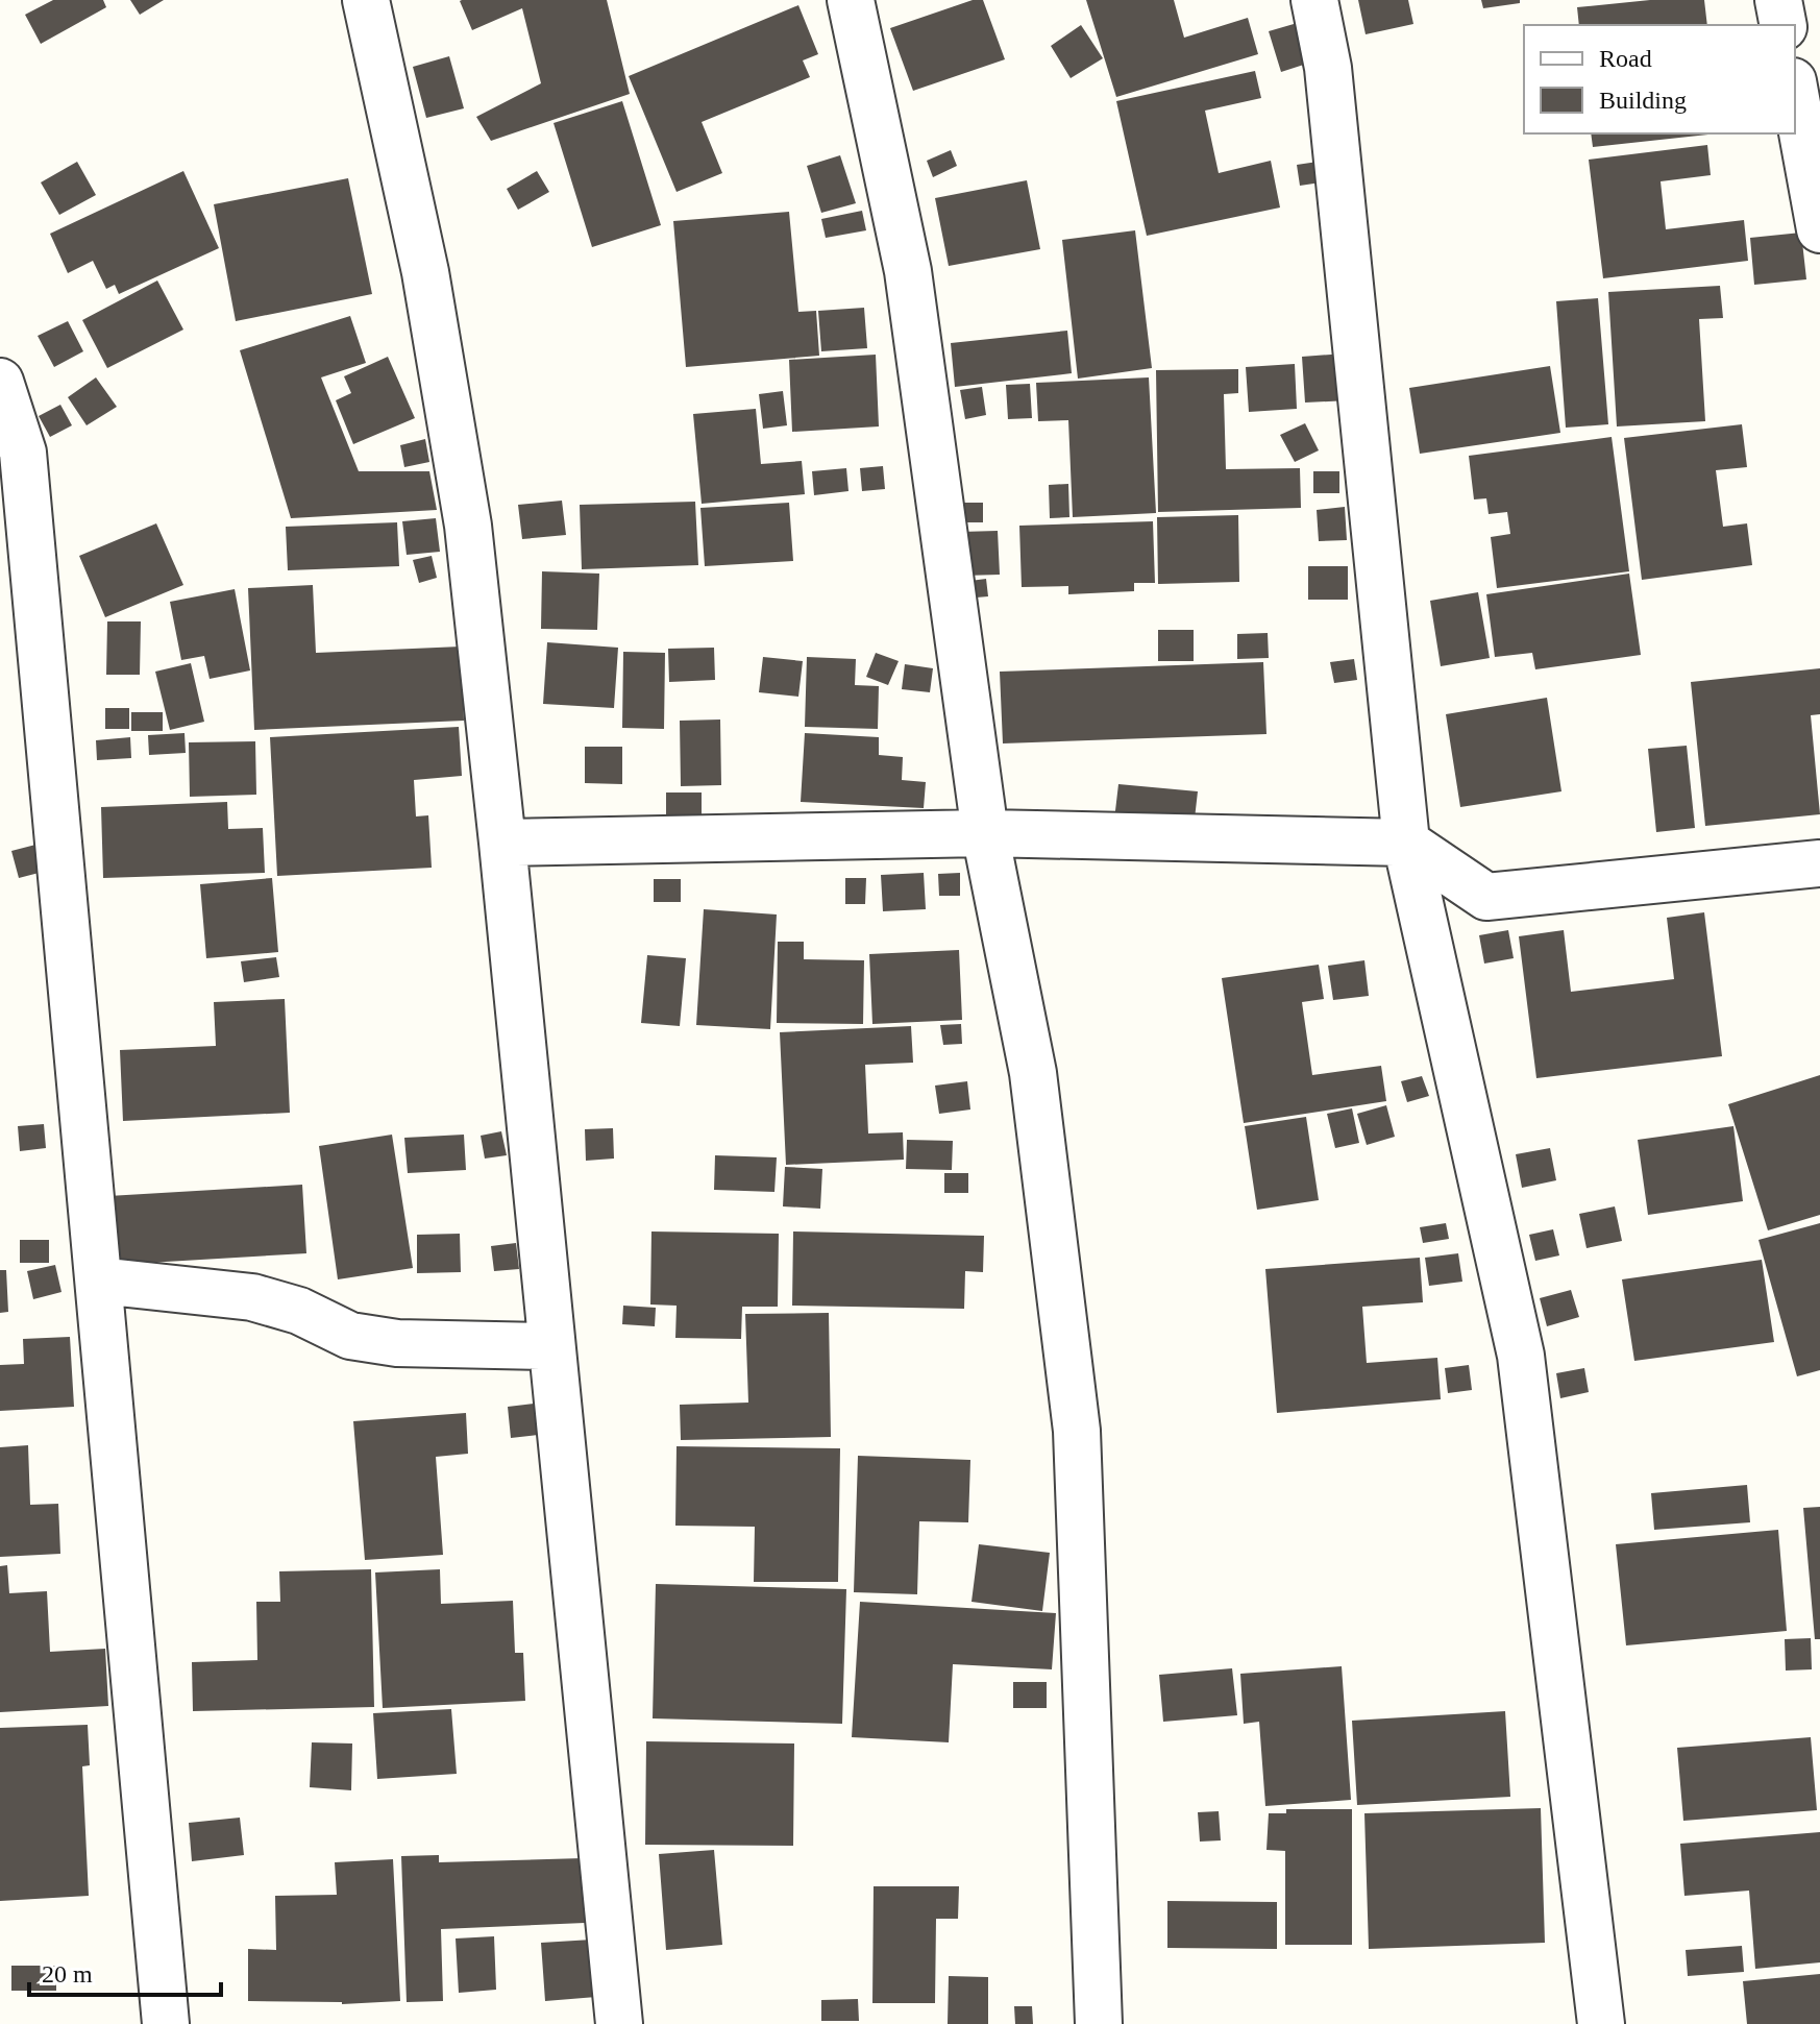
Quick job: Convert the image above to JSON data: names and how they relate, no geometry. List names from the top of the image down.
{
  "legend": ["Road", "Building"],
  "scale_bar": "20 m"
}
